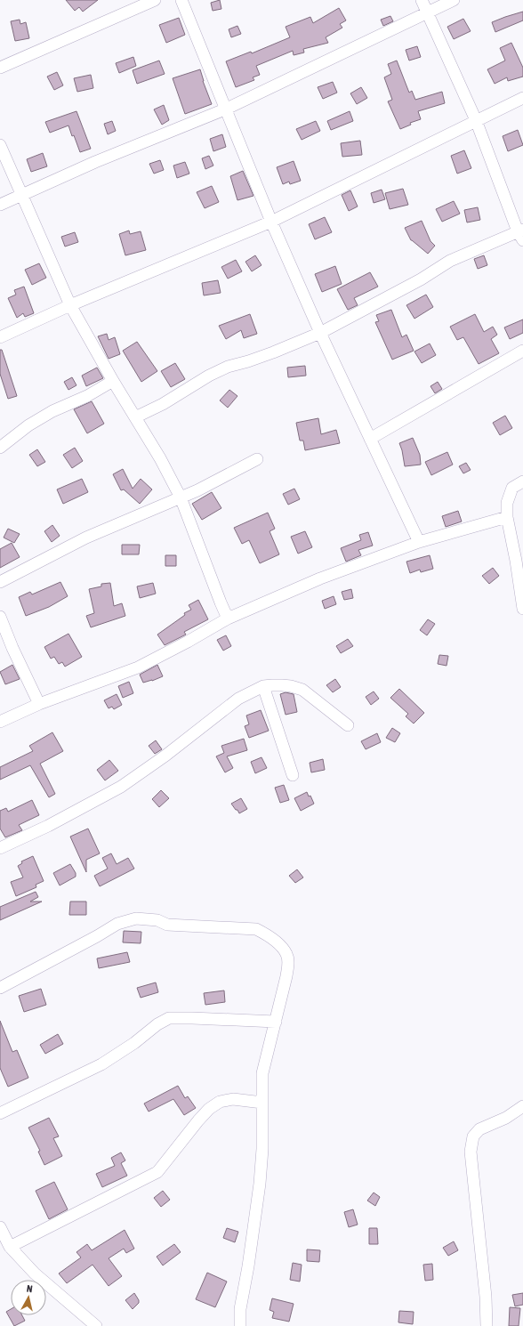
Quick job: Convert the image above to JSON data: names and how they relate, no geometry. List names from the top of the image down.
{
  "north": "top"
}
